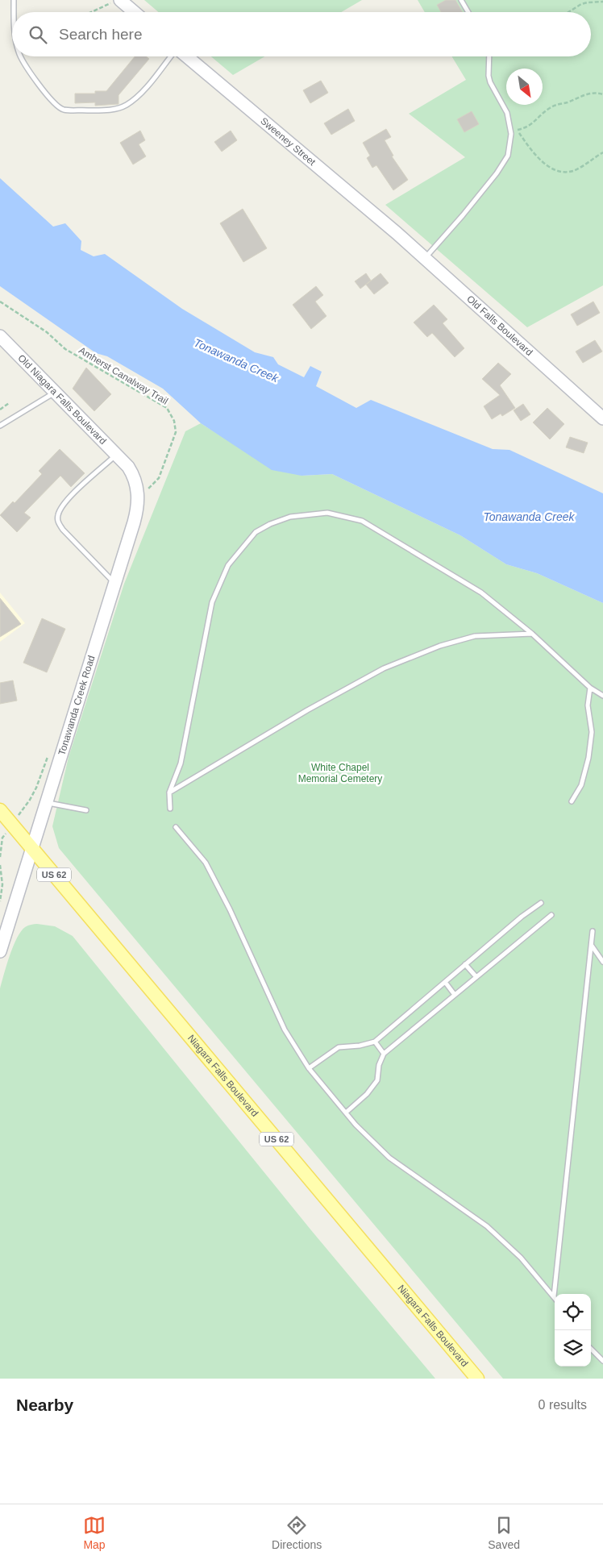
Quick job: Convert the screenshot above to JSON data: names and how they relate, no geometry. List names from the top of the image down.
{
  "streets": {
    "main road": ["US 62", "Niagara Falls Boulevard"],
    "street": [
      "Sweeney Street",
      "Old Falls Boulevard",
      "Old Niagara Falls Boulevard",
      "Tonawanda Creek Road"
    ],
    "path": ["Amherst Canalway Trail"]
  },
  "crossings": [
    ["Sweeney Street", "Old Falls Boulevard"],
    ["Old Niagara Falls Boulevard", "Tonawanda Creek Road"],
    ["Tonawanda Creek Road", "Niagara Falls Boulevard"]
  ],
  "water": ["Tonawanda Creek"],
  "parks": ["White Chapel Memorial Cemetery"],
  "north": "bottom right",
  "page": {
    "search": "Search here",
    "heading": ["Nearby", "0 results"],
    "nav": ["Map", "Directions", "Saved"]
  }
}
